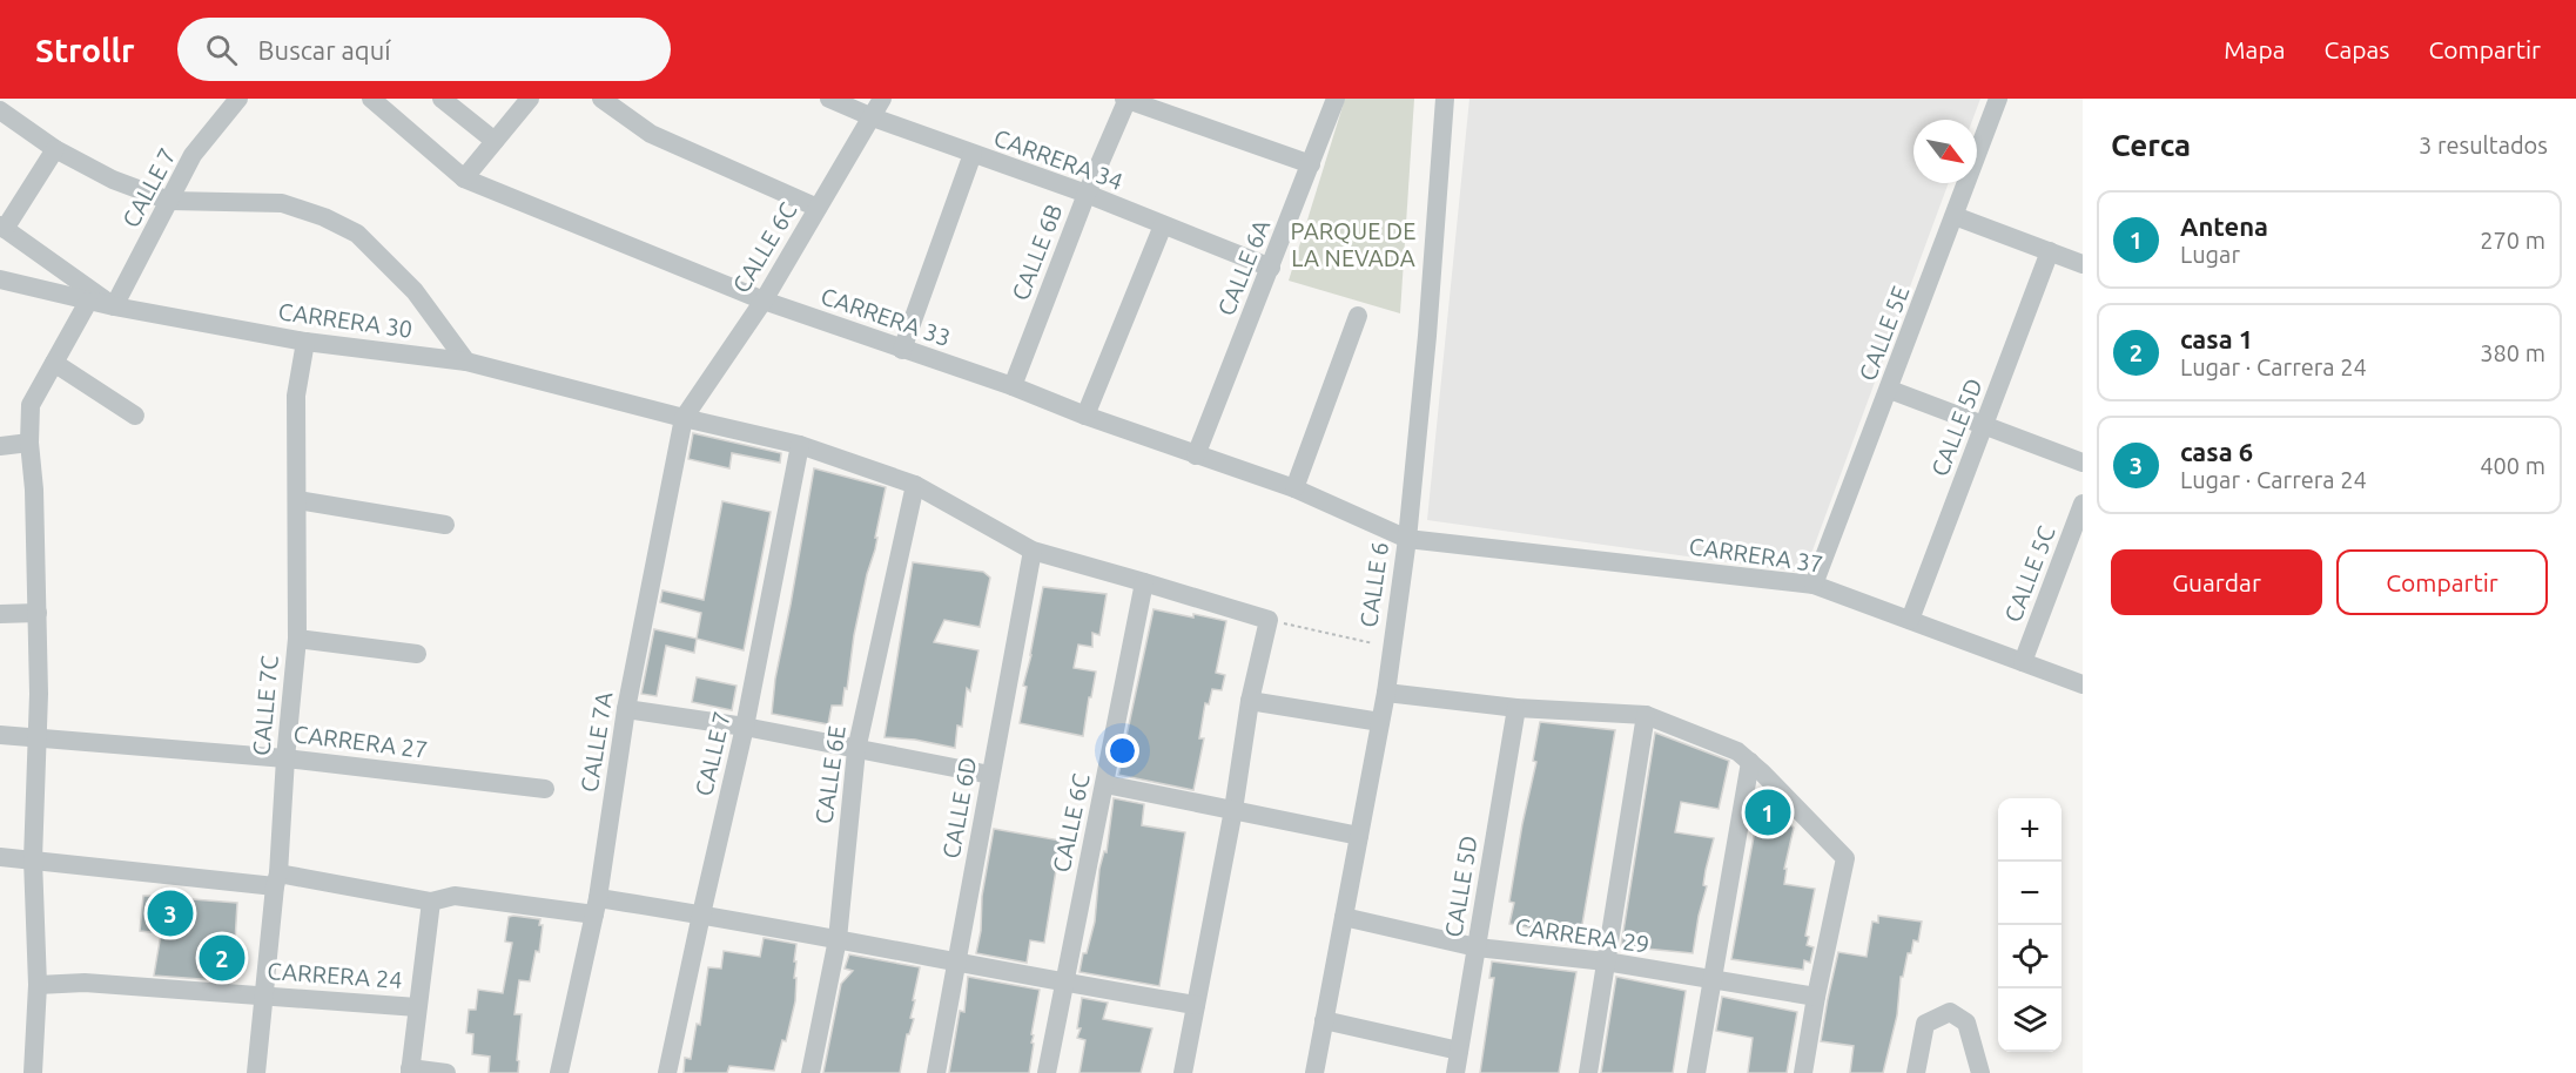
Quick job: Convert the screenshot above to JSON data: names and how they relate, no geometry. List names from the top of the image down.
{
  "streets": {
    "street": [
      "CARRERA 34",
      "CALLE 7",
      "CALLE 6C",
      "CALLE 6B",
      "CALLE 6A",
      "CARRERA 33",
      "CARRERA 30",
      "CALLE 5E",
      "CALLE 5D",
      "CARRERA 37",
      "CALLE 5C",
      "CALLE 6",
      "CALLE 7C",
      "CARRERA 27",
      "CALLE 7A",
      "CALLE 6E",
      "CALLE 6D",
      "CARRERA 29",
      "CARRERA 24"
    ]
  },
  "crossings": [
    ["CARRERA 34", "CALLE 6C"],
    ["CARRERA 34", "CALLE 6B"],
    ["CARRERA 34", "CALLE 6A"],
    ["CALLE 7", "CARRERA 30"],
    ["CALLE 6C", "CARRERA 33"],
    ["CALLE 6C", "CARRERA 30"],
    ["CALLE 6C", "CALLE 7A"],
    ["CALLE 6B", "CARRERA 33"],
    ["CALLE 6A", "CARRERA 33"],
    ["CARRERA 33", "CARRERA 37"],
    ["CARRERA 33", "CALLE 6"],
    ["CARRERA 30", "CALLE 7C"],
    ["CARRERA 30", "CALLE 7A"],
    ["CARRERA 30", "CALLE 6E"],
    ["CARRERA 30", "CALLE 6D"],
    ["CALLE 5E", "CARRERA 37"],
    ["CALLE 5D", "CARRERA 37"],
    ["CALLE 5D", "CARRERA 29"],
    ["CARRERA 37", "CALLE 5C"],
    ["CARRERA 37", "CALLE 6"],
    ["CALLE 6", "CARRERA 29"],
    ["CALLE 7C", "CARRERA 27"],
    ["CALLE 7C", "CARRERA 24"]
  ],
  "parks": ["PARQUE DE LA NEVADA"],
  "north": "bottom right",
  "page": {
    "header": "Strollr",
    "search": "Buscar aquí",
    "nav": ["Mapa", "Capas", "Compartir"],
    "heading": ["Cerca", "3 resultados"],
    "list": [
      {
        "mark": "1",
        "name": "Antena",
        "note": "Lugar",
        "value": "270 m"
      },
      {
        "mark": "2",
        "name": "casa 1",
        "note": "Lugar · Carrera 24",
        "value": "380 m"
      },
      {
        "mark": "3",
        "name": "casa 6",
        "note": "Lugar · Carrera 24",
        "value": "400 m"
      }
    ],
    "buttons": ["Guardar", "Compartir"],
    "pins": ["1", "3", "2"],
    "map_buttons": ["+", "−"]
  }
}
